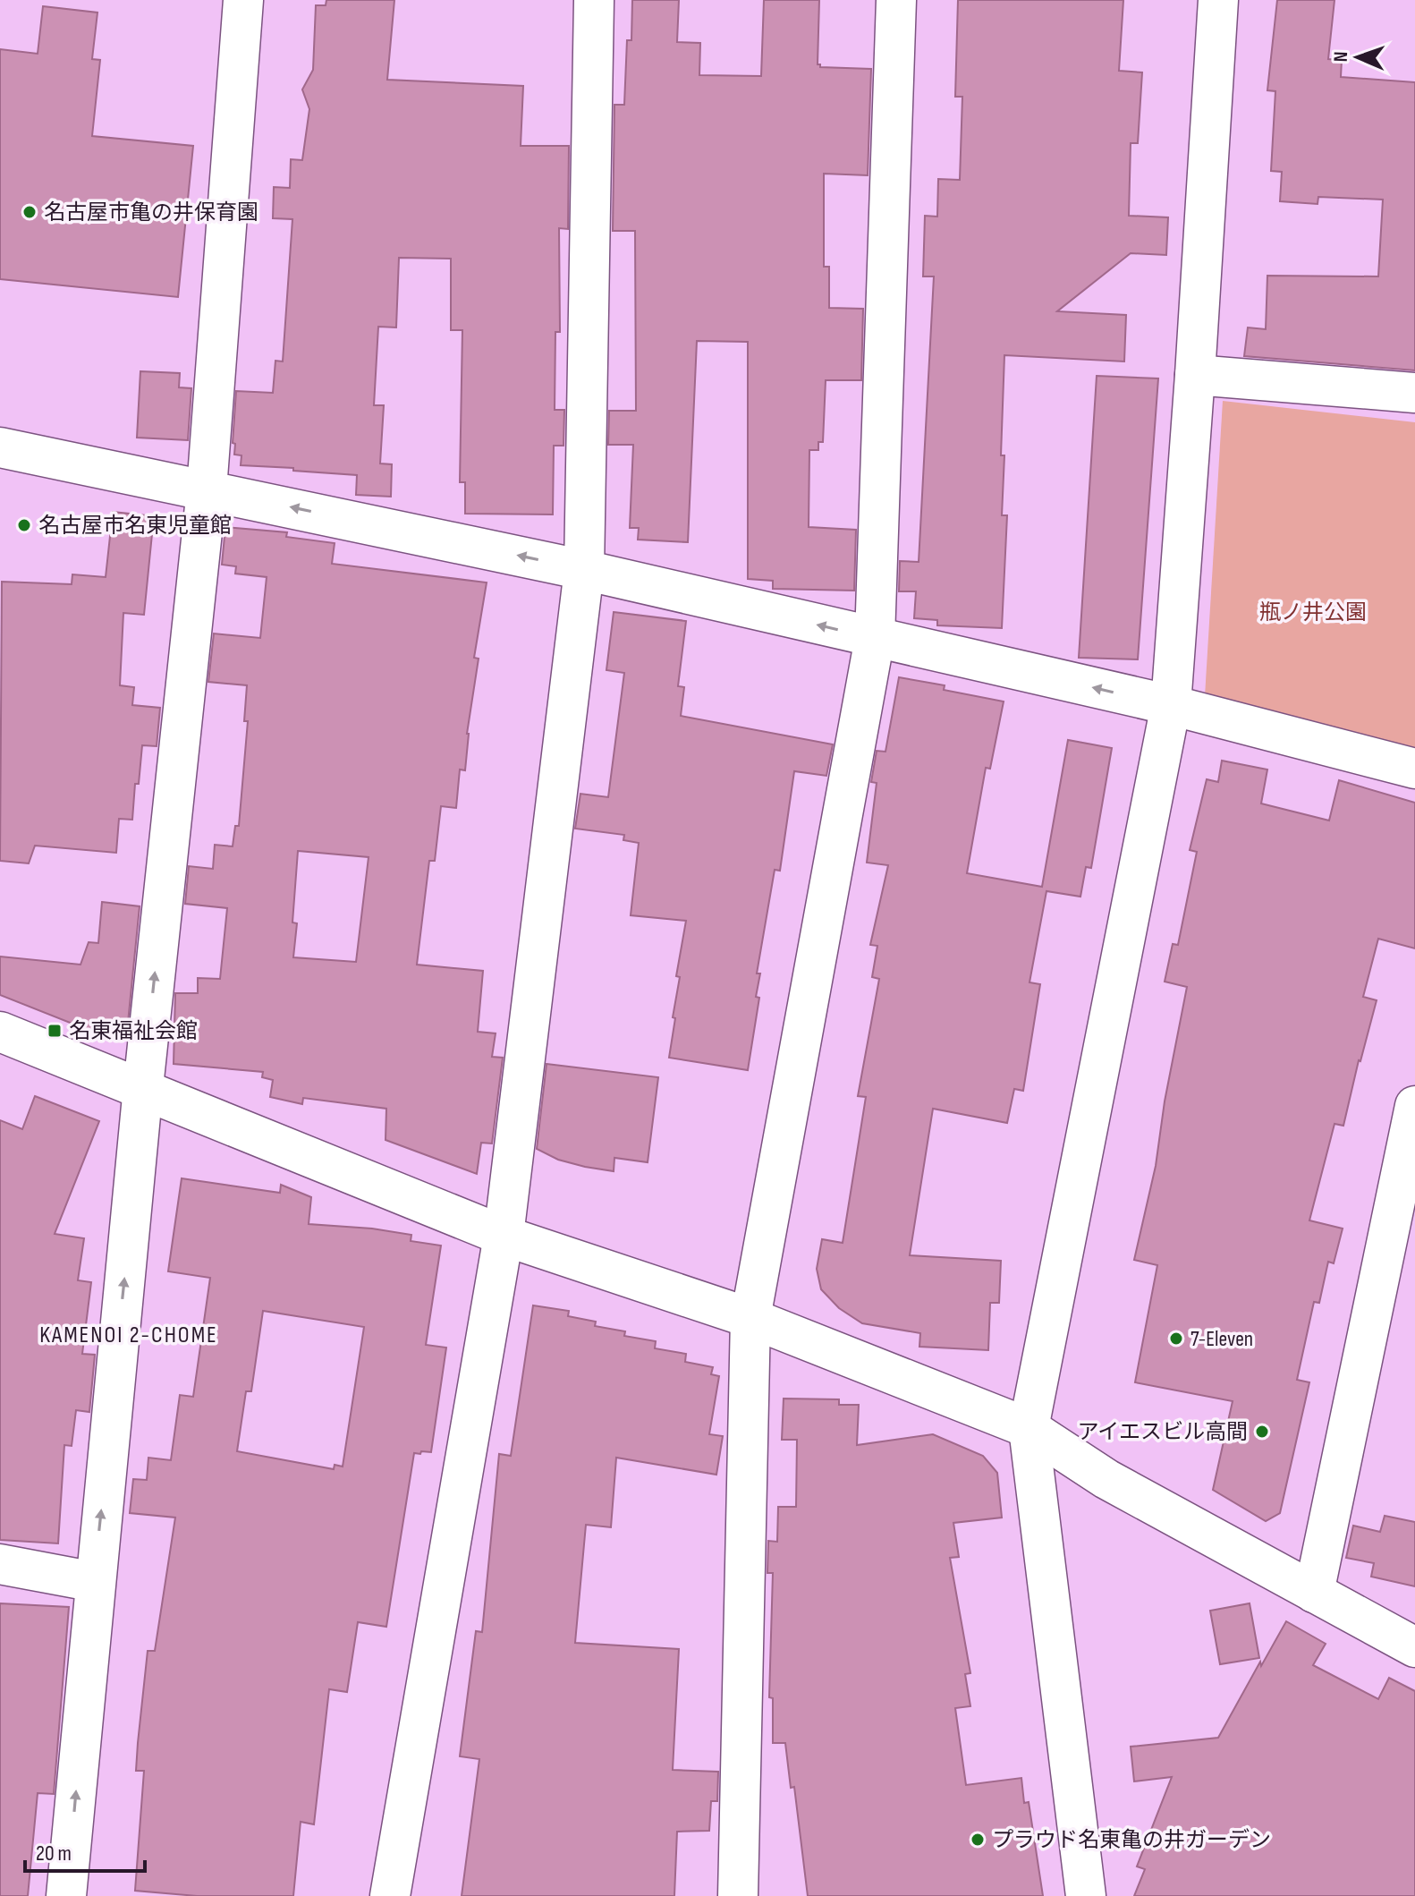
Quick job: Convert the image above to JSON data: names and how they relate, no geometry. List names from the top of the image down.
{
  "districts": ["KAMENOI 2-CHOME"],
  "parks": ["瓶ノ井公園"],
  "places": {
    "other": [
      "名古屋市亀の井保育園",
      "名古屋市名東児童館",
      "7-Eleven",
      "アイエスビル高間",
      "プラウド名東亀の井ガーデン"
    ],
    "transit": ["名東福祉会館"]
  },
  "scale_bar": "20 m",
  "north": "left"
}
